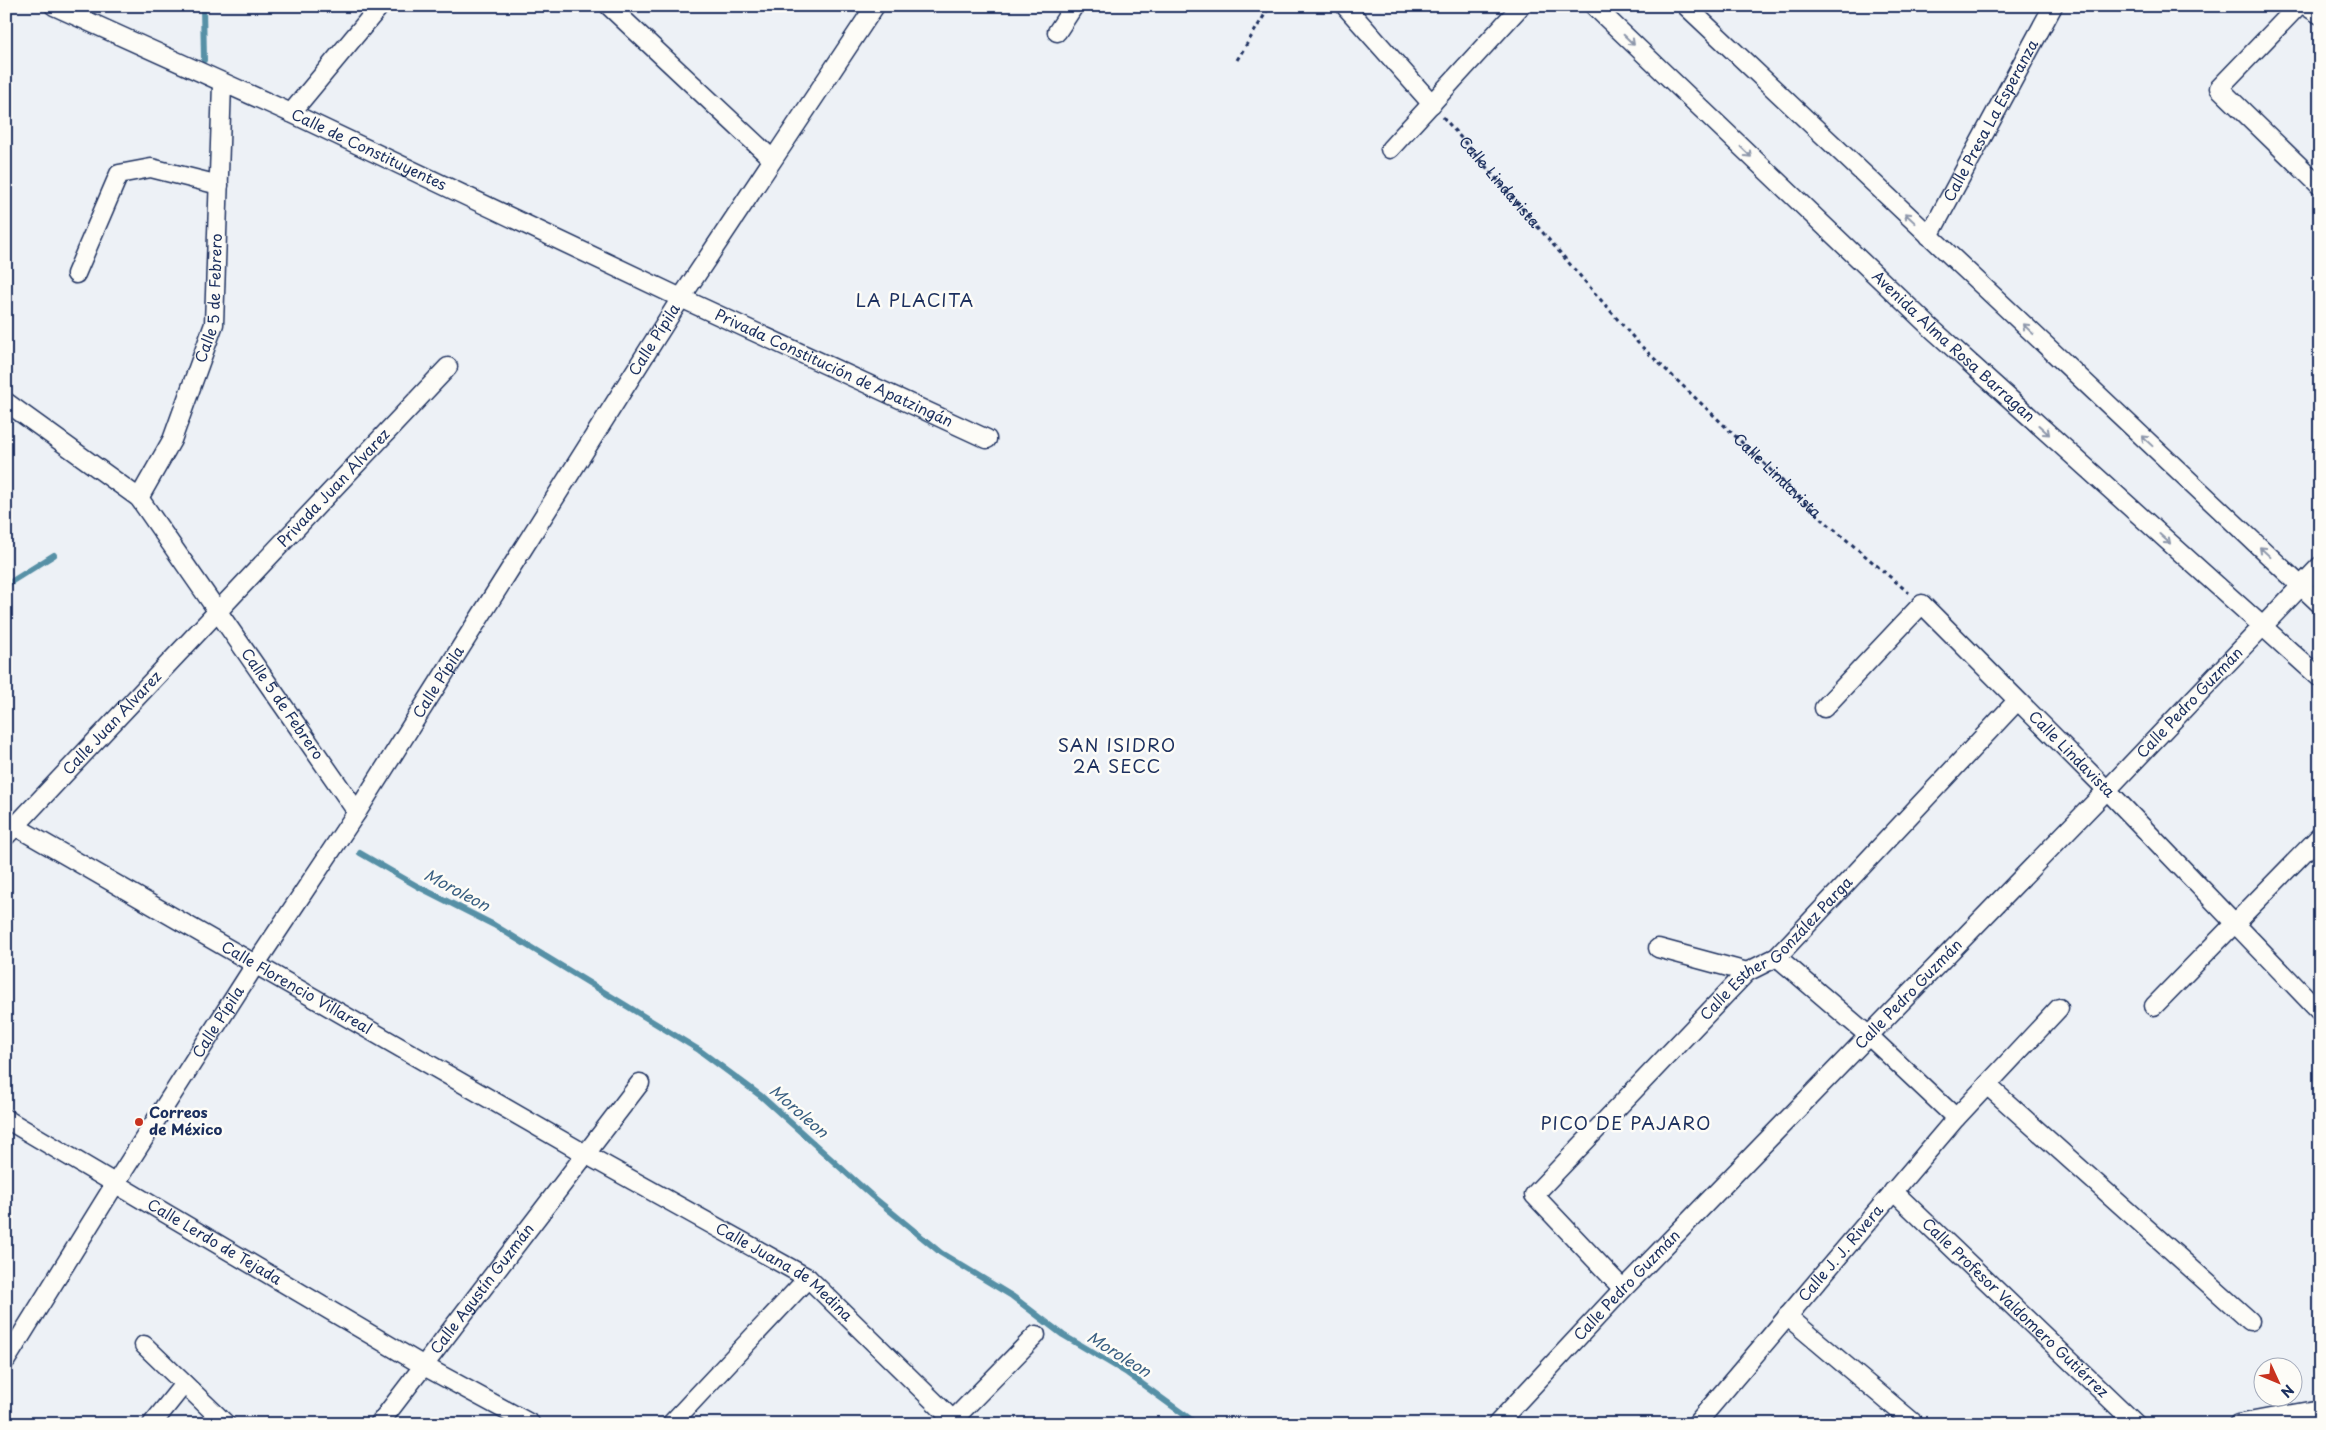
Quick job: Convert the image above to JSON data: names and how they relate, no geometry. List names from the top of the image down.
{
  "streets": {
    "street": [
      "Calle Presa La Esperanza",
      "Calle de Constituyentes",
      "Calle Lindavista",
      "Calle 5 de Febrero",
      "Calle Pípila",
      "Avenida Alma Rosa Barragan",
      "Privada Constitución de Apatzingán",
      "Privada Juan Álvarez",
      "Calle Pedro Guzmán",
      "Calle Juan Álvarez",
      "Calle Esther González Parga",
      "Calle Florencio Villareal",
      "Calle Lerdo de Tejada",
      "Calle J. J. Rivera",
      "Calle Juana de Medina",
      "Calle Agustín Guzmán",
      "Calle Profesor Valdomero Gutiérrez"
    ]
  },
  "crossings": [
    ["Calle de Constituyentes", "Calle 5 de Febrero"],
    ["Calle de Constituyentes", "Calle Pípila"],
    ["Calle de Constituyentes", "Privada Constitución de Apatzingán"],
    ["Calle Lindavista", "Calle Pedro Guzmán"],
    ["Calle Lindavista", "Calle Esther González Parga"],
    ["Calle 5 de Febrero", "Calle Pípila"],
    ["Calle 5 de Febrero", "Privada Juan Álvarez"],
    ["Calle 5 de Febrero", "Calle Juan Álvarez"],
    ["Calle Pípila", "Privada Constitución de Apatzingán"],
    ["Calle Pípila", "Calle Florencio Villareal"],
    ["Calle Pípila", "Calle Lerdo de Tejada"],
    ["Avenida Alma Rosa Barragan", "Calle Pedro Guzmán"],
    ["Privada Juan Álvarez", "Calle Juan Álvarez"],
    ["Calle Pedro Guzmán", "Calle Esther González Parga"],
    ["Calle Juan Álvarez", "Calle Florencio Villareal"],
    ["Calle Florencio Villareal", "Calle Juana de Medina"],
    ["Calle Florencio Villareal", "Calle Agustín Guzmán"],
    ["Calle Lerdo de Tejada", "Calle Agustín Guzmán"],
    ["Calle J. J. Rivera", "Calle Profesor Valdomero Gutiérrez"],
    ["Calle Juana de Medina", "Calle Agustín Guzmán"]
  ],
  "districts": ["LA PLACITA", "SAN ISIDRO 2A SECC", "PICO DE PAJARO"],
  "water": ["Moroleon"],
  "places": ["Correos de México"],
  "north": "bottom right"
}
